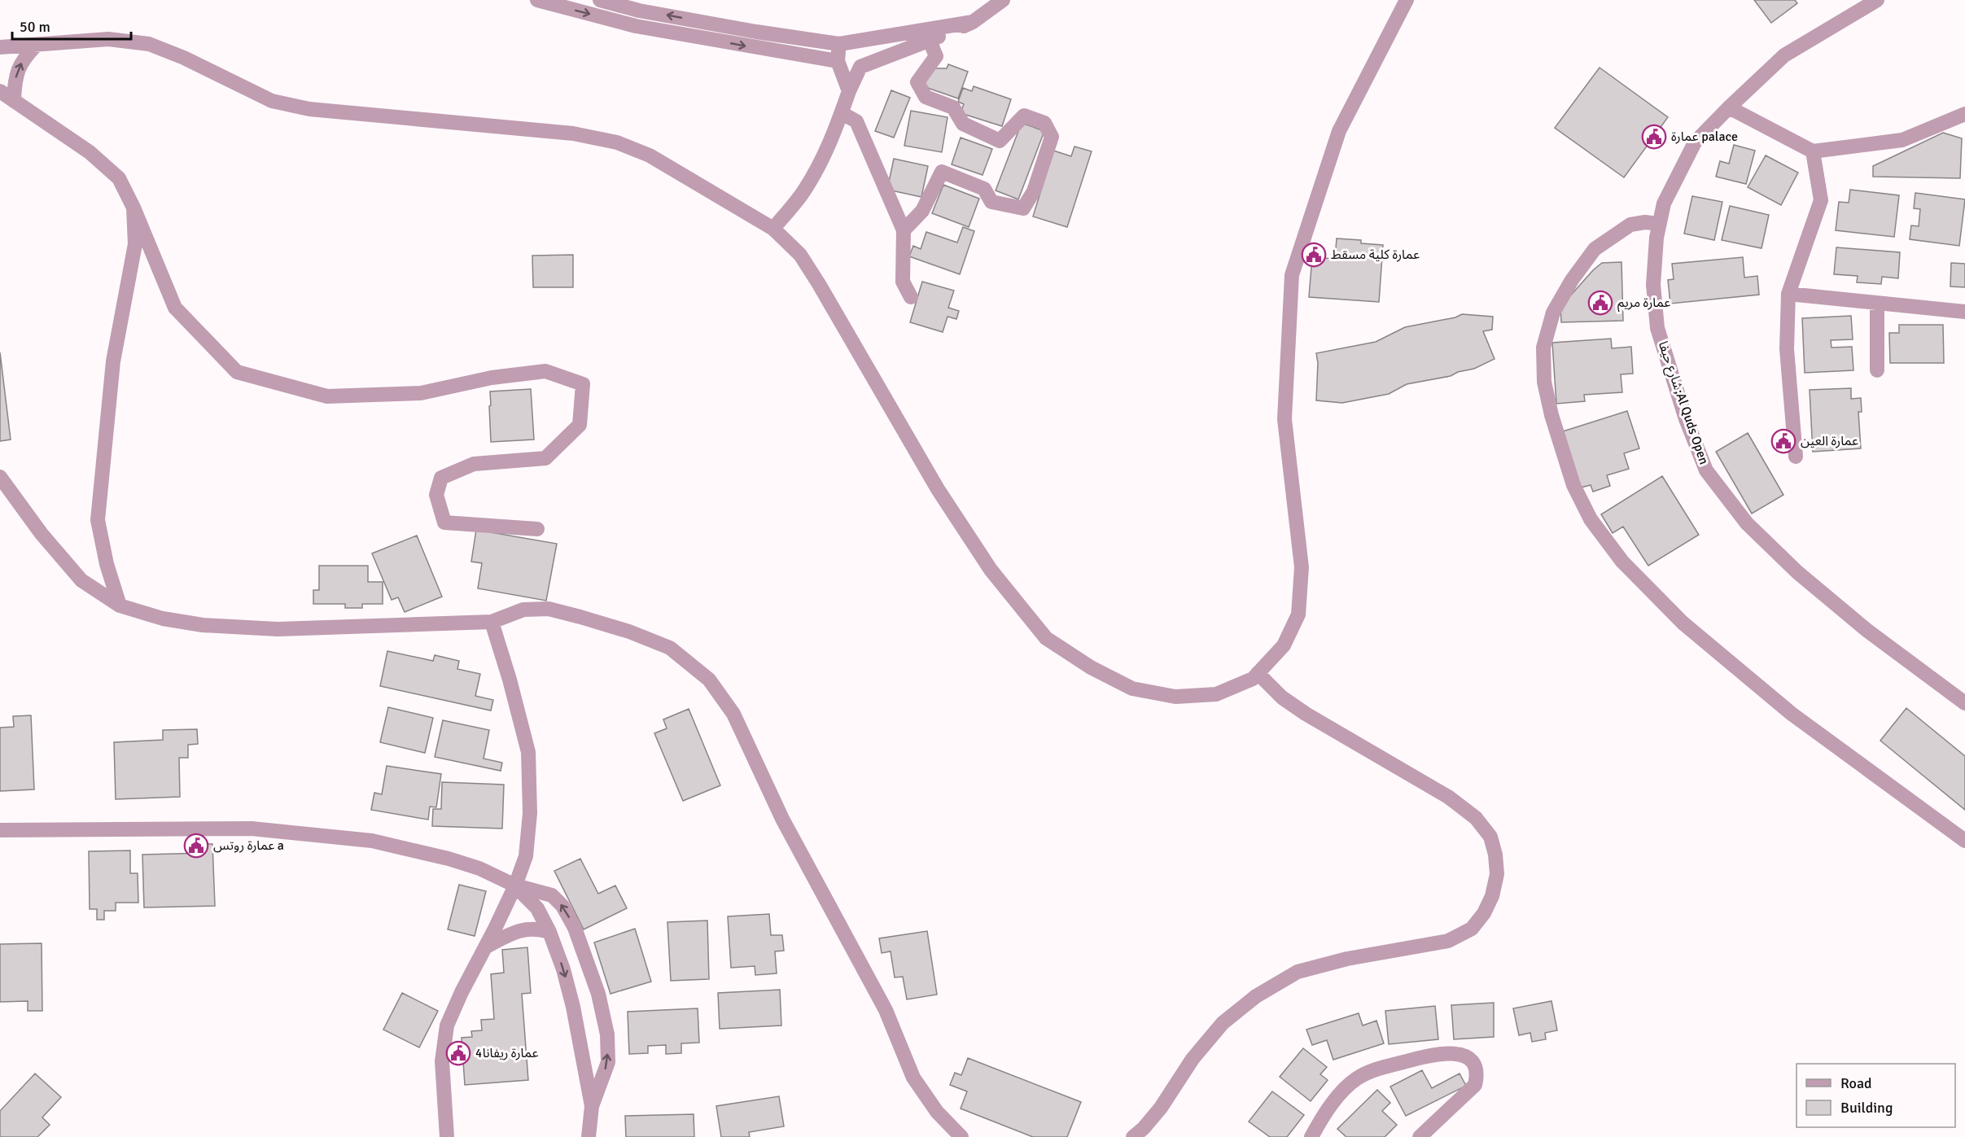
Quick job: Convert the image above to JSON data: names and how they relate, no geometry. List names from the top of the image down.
{
  "streets": {
    "street": ["شارع حيفا;Al Quds Open"]
  },
  "places": {
    "public building": [
      "عمارة palace",
      "عمارة كلية مسقط",
      "عمارة مريم",
      "عمارة العين",
      "عمارة روتس a",
      "عمارة ريفانا4"
    ]
  },
  "legend": ["Road", "Building"],
  "scale_bar": "50 m"
}
